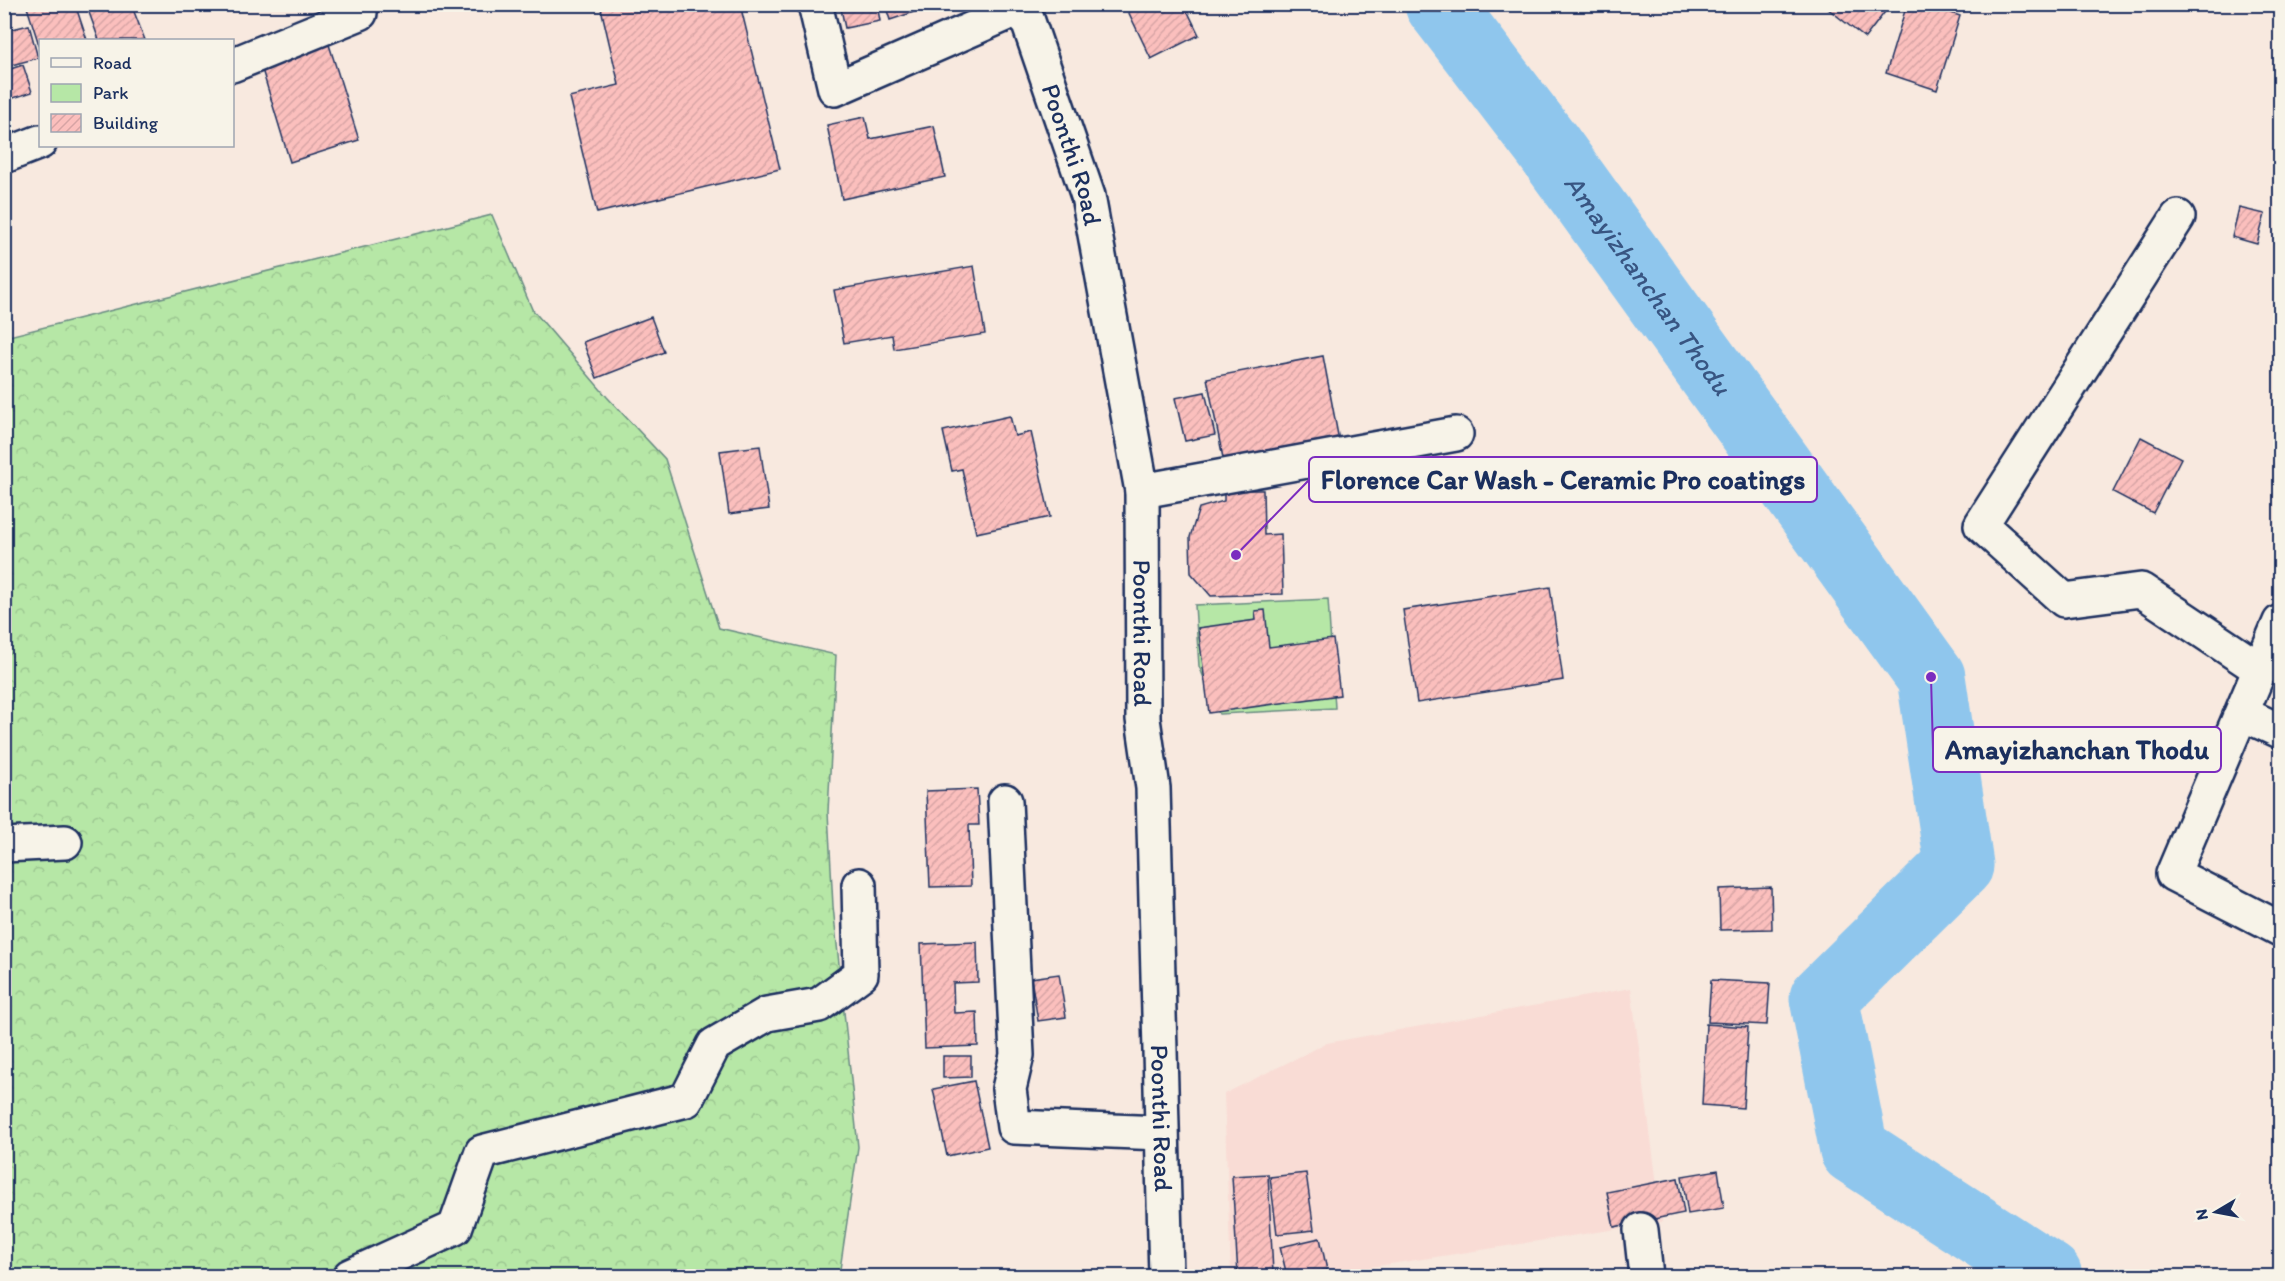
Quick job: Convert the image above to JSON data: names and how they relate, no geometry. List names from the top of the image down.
{
  "streets": {
    "street": ["Poonthi Road"]
  },
  "water": ["Amayizhanchan Thodu"],
  "places": ["Florence Car Wash - Ceramic Pro coatings", "Amayizhanchan Thodu"],
  "legend": ["Road", "Park", "Building"],
  "north": "left"
}
